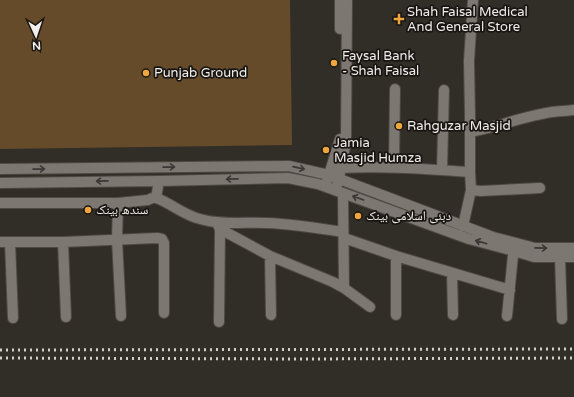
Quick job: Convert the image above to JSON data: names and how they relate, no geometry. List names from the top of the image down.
{
  "places": {
    "health": ["Shah Faisal Medical And General Store"],
    "other": [
      "Faysal Bank - Shah Faisal",
      "Punjab Ground",
      "Rahguzar Masjid",
      "Jamia Masjid Humza",
      "سندھ بینک",
      "دبئی اسلامی بینک"
    ]
  },
  "north": "bottom"
}
